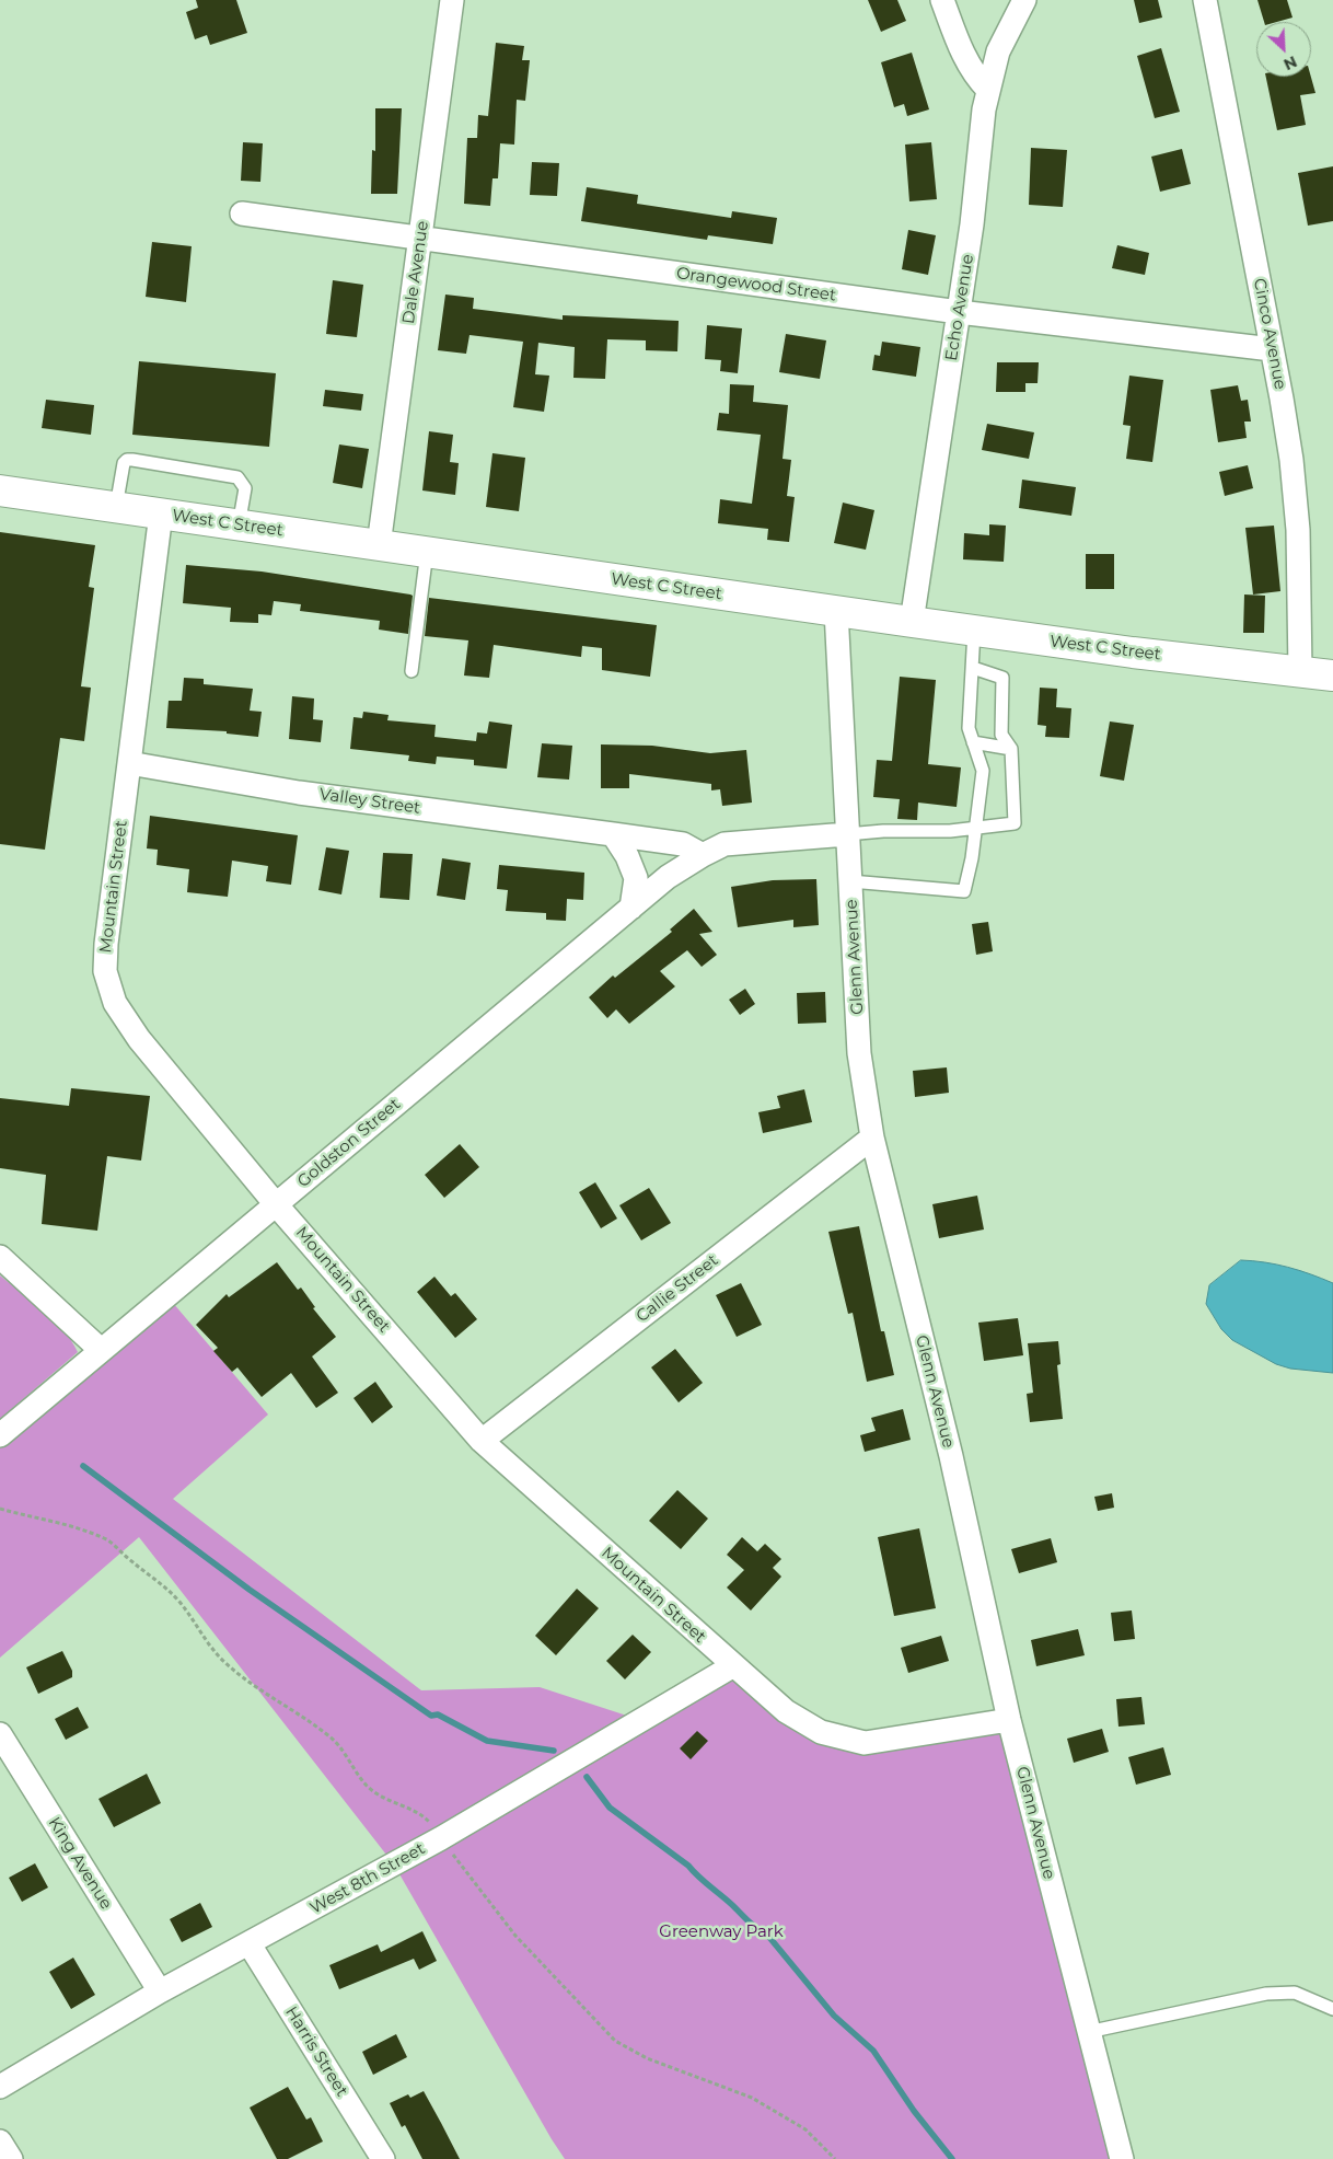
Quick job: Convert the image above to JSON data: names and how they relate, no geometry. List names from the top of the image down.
{
  "streets": {
    "main road": ["West C Street"],
    "street": [
      "Dale Avenue",
      "Orangewood Street",
      "Echo Avenue",
      "Cinco Avenue",
      "Valley Street",
      "Mountain Street",
      "Glenn Avenue",
      "Goldston Street",
      "Callie Street",
      "King Avenue",
      "West 8th Street",
      "Harris Street"
    ]
  },
  "crossings": [
    ["Dale Avenue", "Orangewood Street"],
    ["Dale Avenue", "West C Street"],
    ["Orangewood Street", "Echo Avenue"],
    ["Orangewood Street", "Cinco Avenue"],
    ["Echo Avenue", "West C Street"],
    ["Cinco Avenue", "West C Street"],
    ["West C Street", "Mountain Street"],
    ["West C Street", "Glenn Avenue"],
    ["Valley Street", "Mountain Street"],
    ["Valley Street", "Goldston Street"],
    ["Mountain Street", "Glenn Avenue"],
    ["Mountain Street", "Goldston Street"],
    ["Mountain Street", "Callie Street"],
    ["Mountain Street", "West 8th Street"],
    ["Glenn Avenue", "Callie Street"],
    ["King Avenue", "West 8th Street"],
    ["West 8th Street", "Harris Street"]
  ],
  "parks": ["Greenway Park"],
  "north": "bottom right"
}
